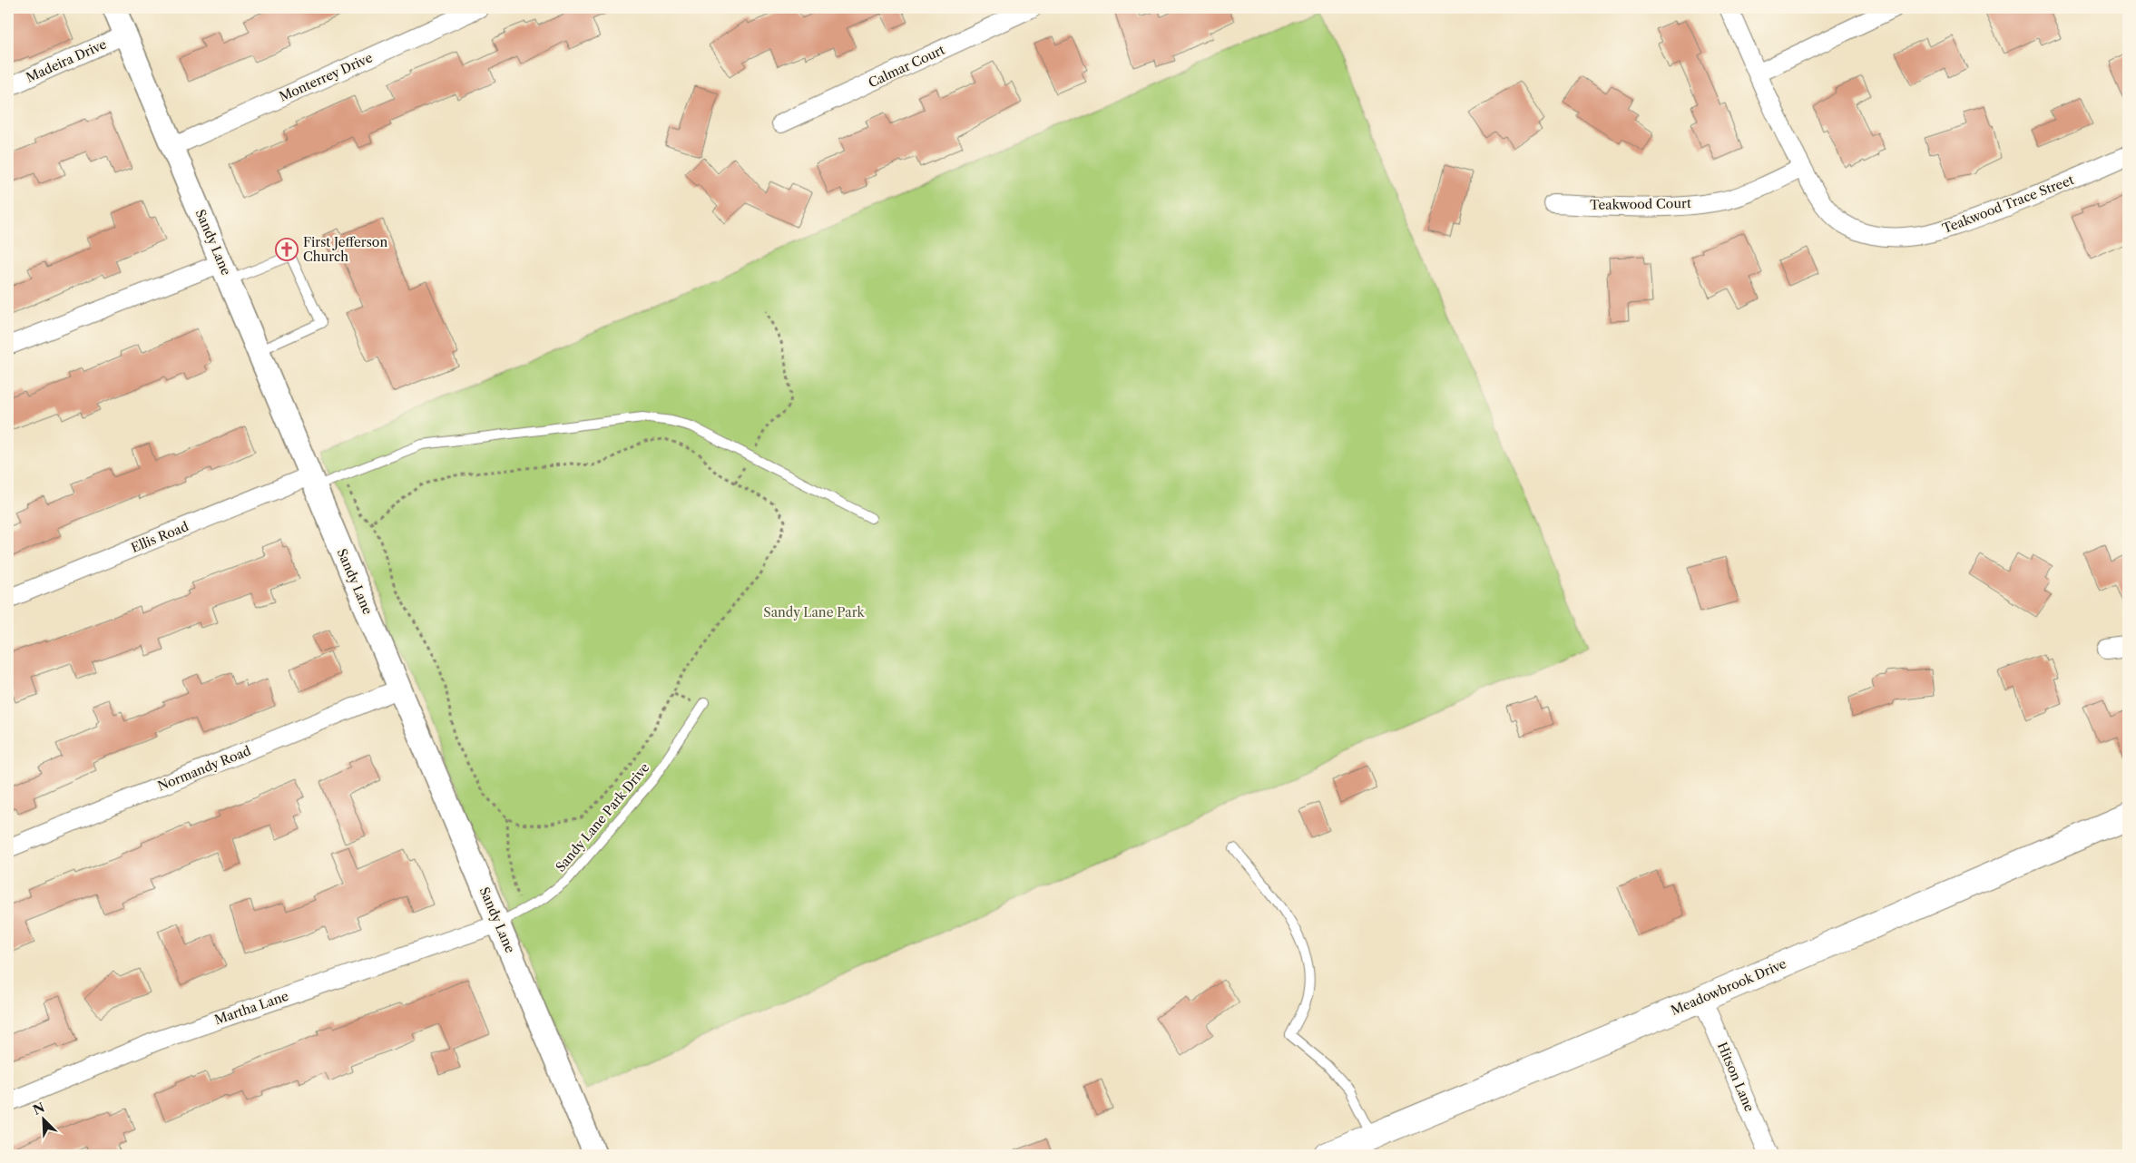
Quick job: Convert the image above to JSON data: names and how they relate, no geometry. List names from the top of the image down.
{
  "streets": {
    "main road": ["Meadowbrook Drive"],
    "street": [
      "Madeira Drive",
      "Calmar Court",
      "Monterrey Drive",
      "Teakwood Court",
      "Teakwood Trace Street",
      "Sandy Lane",
      "Ellis Road",
      "Normandy Road",
      "Martha Lane",
      "Hitson Lane"
    ],
    "lane": ["Sandy Lane Park Drive"]
  },
  "crossings": [
    ["Madeira Drive", "Sandy Lane"],
    ["Monterrey Drive", "Sandy Lane"],
    ["Teakwood Court", "Teakwood Trace Street"],
    ["Sandy Lane", "Ellis Road"],
    ["Sandy Lane", "Normandy Road"],
    ["Sandy Lane", "Sandy Lane Park Drive"],
    ["Sandy Lane", "Martha Lane"],
    ["Sandy Lane Park Drive", "Martha Lane"],
    ["Meadowbrook Drive", "Hitson Lane"]
  ],
  "parks": ["Sandy Lane Park"],
  "places": {
    "church": ["First Jefferson Church"]
  },
  "north": "top left"
}
